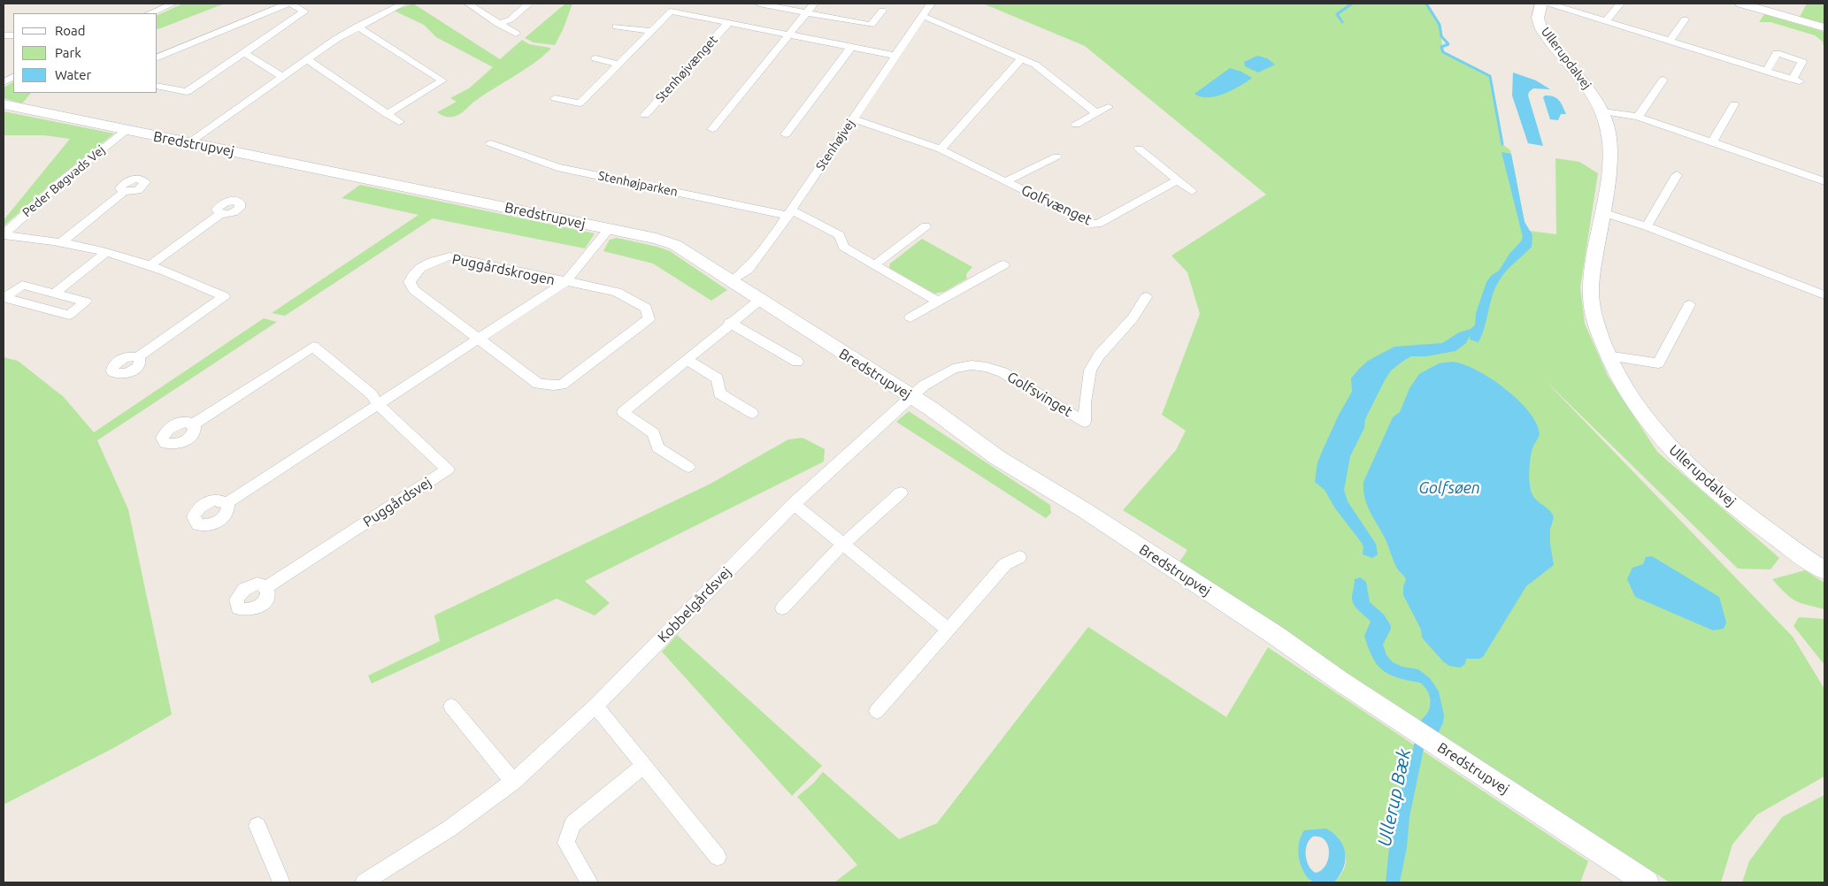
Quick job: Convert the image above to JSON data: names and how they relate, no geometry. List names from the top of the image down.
{
  "streets": {
    "street": [
      "Ullerupdalvej",
      "Stenhøjvænget",
      "Bredstrupvej",
      "Stenhøjvej",
      "Peder Bøgvads Vej",
      "Stenhøjparken",
      "Golfvænget",
      "Puggårdskrogen",
      "Golfsvinget",
      "Puggårdsvej",
      "Kobbelgårdsvej"
    ]
  },
  "crossings": [
    ["Stenhøjvænget", "Stenhøjvej"],
    ["Bredstrupvej", "Stenhøjvej"],
    ["Bredstrupvej", "Peder Bøgvads Vej"],
    ["Bredstrupvej", "Golfsvinget"],
    ["Bredstrupvej", "Kobbelgårdsvej"],
    ["Stenhøjvej", "Stenhøjparken"],
    ["Stenhøjvej", "Golfvænget"],
    ["Golfsvinget", "Kobbelgårdsvej"]
  ],
  "water": ["Golfsøen", "Ullerup Bæk"],
  "legend": ["Road", "Park", "Water"]
}
